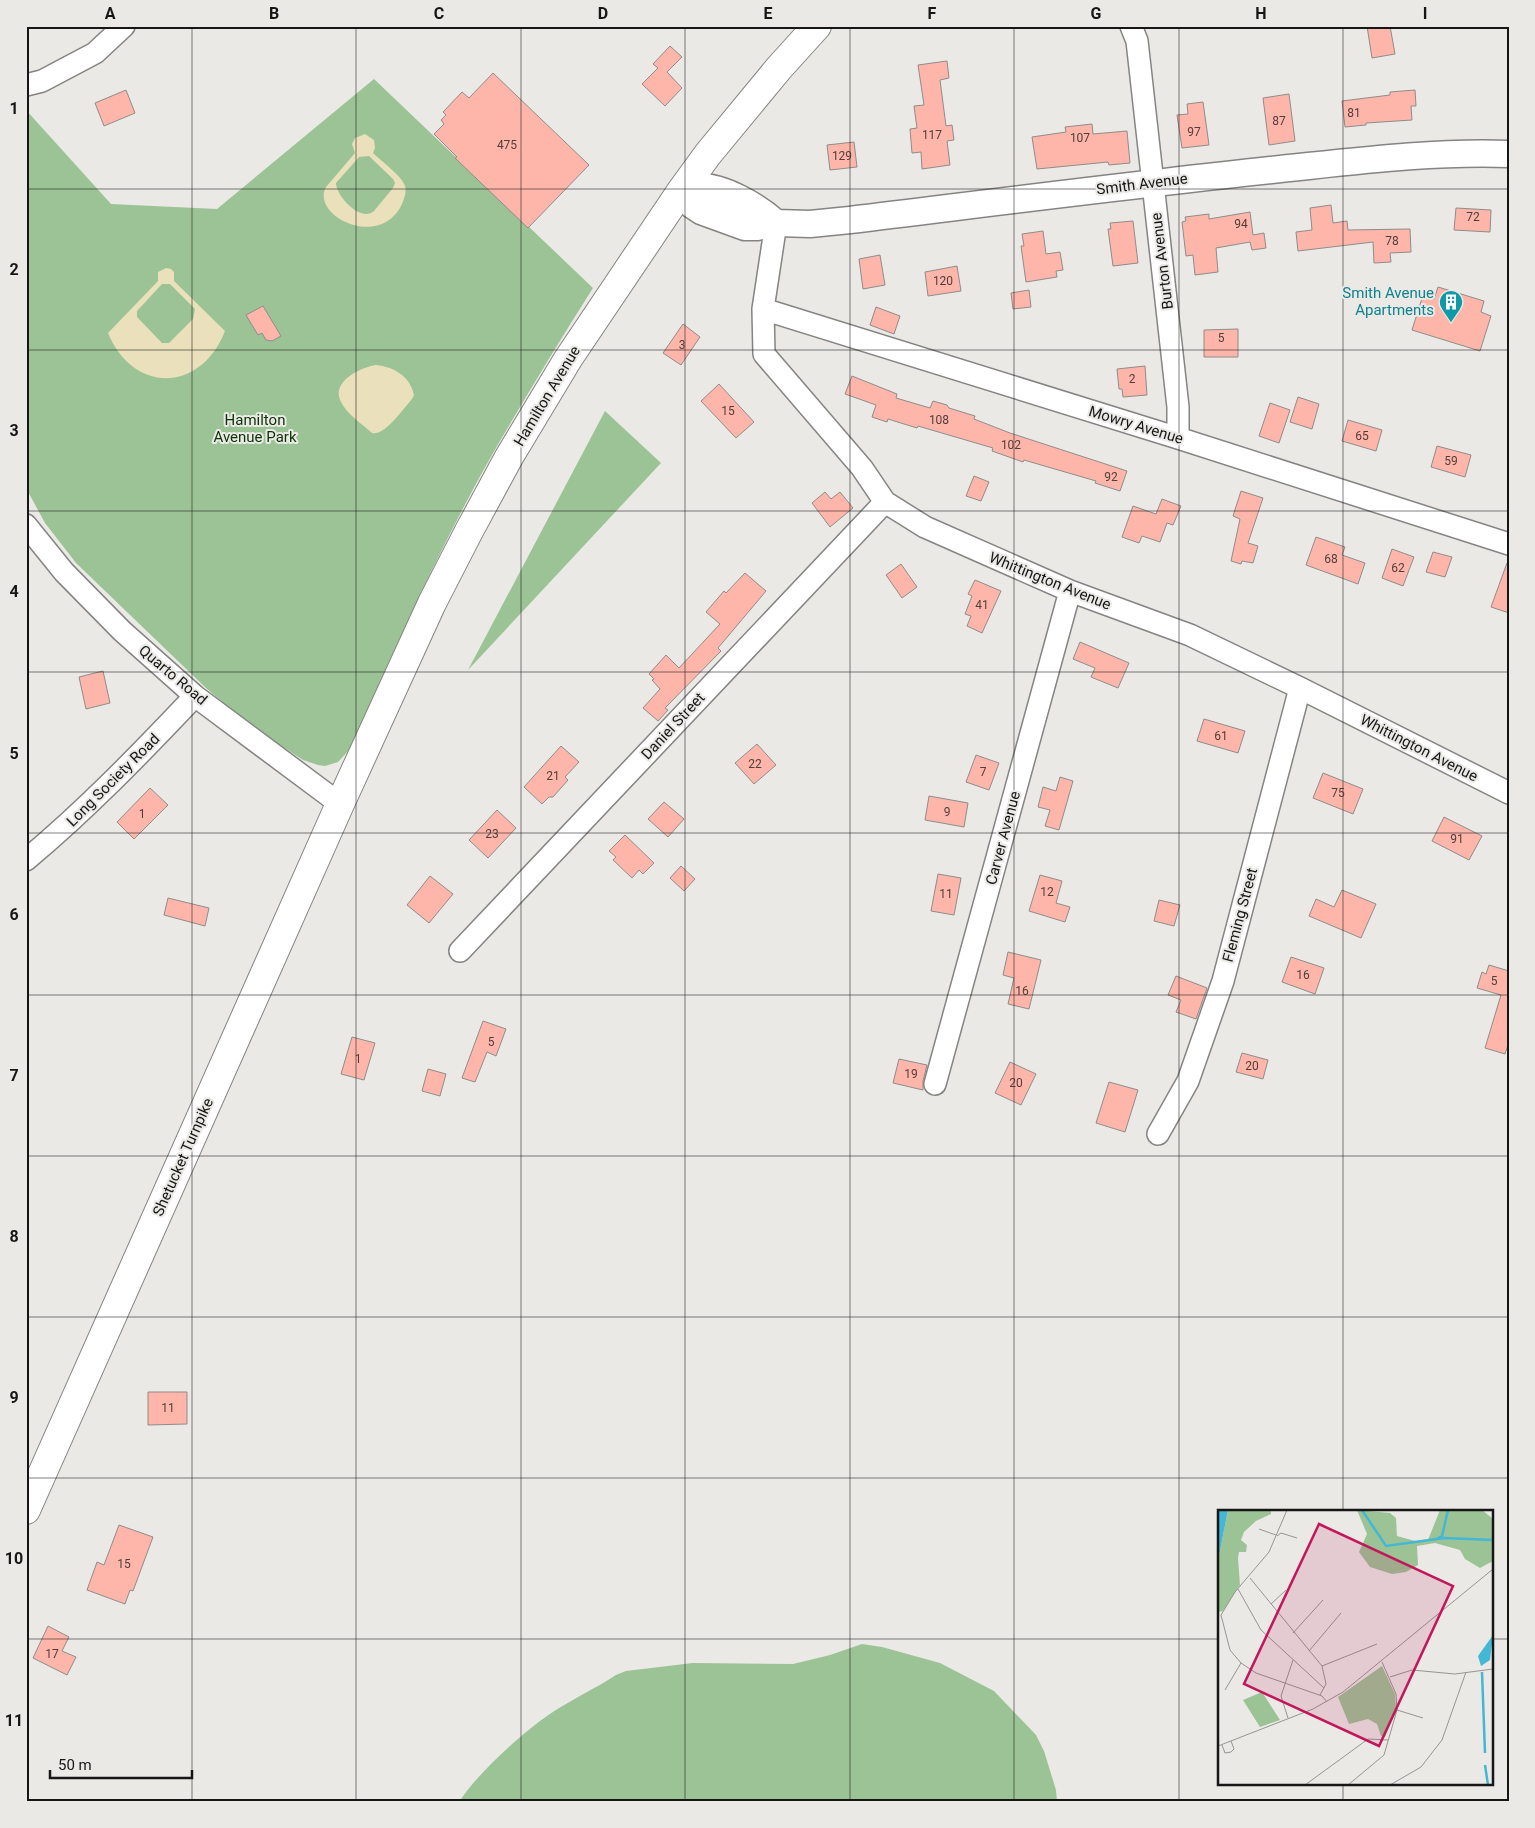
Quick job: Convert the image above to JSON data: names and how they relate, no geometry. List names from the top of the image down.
{
  "streets": {
    "main road": ["Hamilton Avenue", "Shetucket Turnpike"],
    "street": [
      "Smith Avenue",
      "Burton Avenue",
      "Mowry Avenue",
      "Whittington Avenue",
      "Quarto Road",
      "Daniel Street",
      "Long Society Road",
      "Carver Avenue",
      "Fleming Street"
    ]
  },
  "crossings": [
    ["Smith Avenue", "Burton Avenue"],
    ["Smith Avenue", "Hamilton Avenue"],
    ["Smith Avenue", "Whittington Avenue"],
    ["Burton Avenue", "Mowry Avenue"],
    ["Hamilton Avenue", "Quarto Road"],
    ["Hamilton Avenue", "Shetucket Turnpike"],
    ["Mowry Avenue", "Whittington Avenue"],
    ["Whittington Avenue", "Daniel Street"],
    ["Whittington Avenue", "Carver Avenue"],
    ["Whittington Avenue", "Fleming Street"],
    ["Quarto Road", "Long Society Road"],
    ["Quarto Road", "Shetucket Turnpike"]
  ],
  "parks": ["Hamilton Avenue Park"],
  "places": {
    "building": ["Smith Avenue Apartments"]
  },
  "house_numbers": [
    "81",
    "87",
    "97",
    "117",
    "107",
    "475",
    "129",
    "72",
    "94",
    "78",
    "120",
    "5",
    "3",
    "2",
    "15",
    "108",
    "65",
    "102",
    "59",
    "92",
    "68",
    "62",
    "41",
    "61",
    "22",
    "7",
    "21",
    "75",
    "9",
    "1",
    "23",
    "91",
    "12",
    "11",
    "16",
    "5",
    "16",
    "5",
    "1",
    "20",
    "19",
    "20",
    "11",
    "15",
    "17"
  ],
  "scale_bar": "50 m",
  "grid": {
    "columns": [
      "A",
      "B",
      "C",
      "D",
      "E",
      "F",
      "G",
      "H",
      "I"
    ],
    "rows": [
      "1",
      "2",
      "3",
      "4",
      "5",
      "6",
      "7",
      "8",
      "9",
      "10",
      "11"
    ]
  }
}
